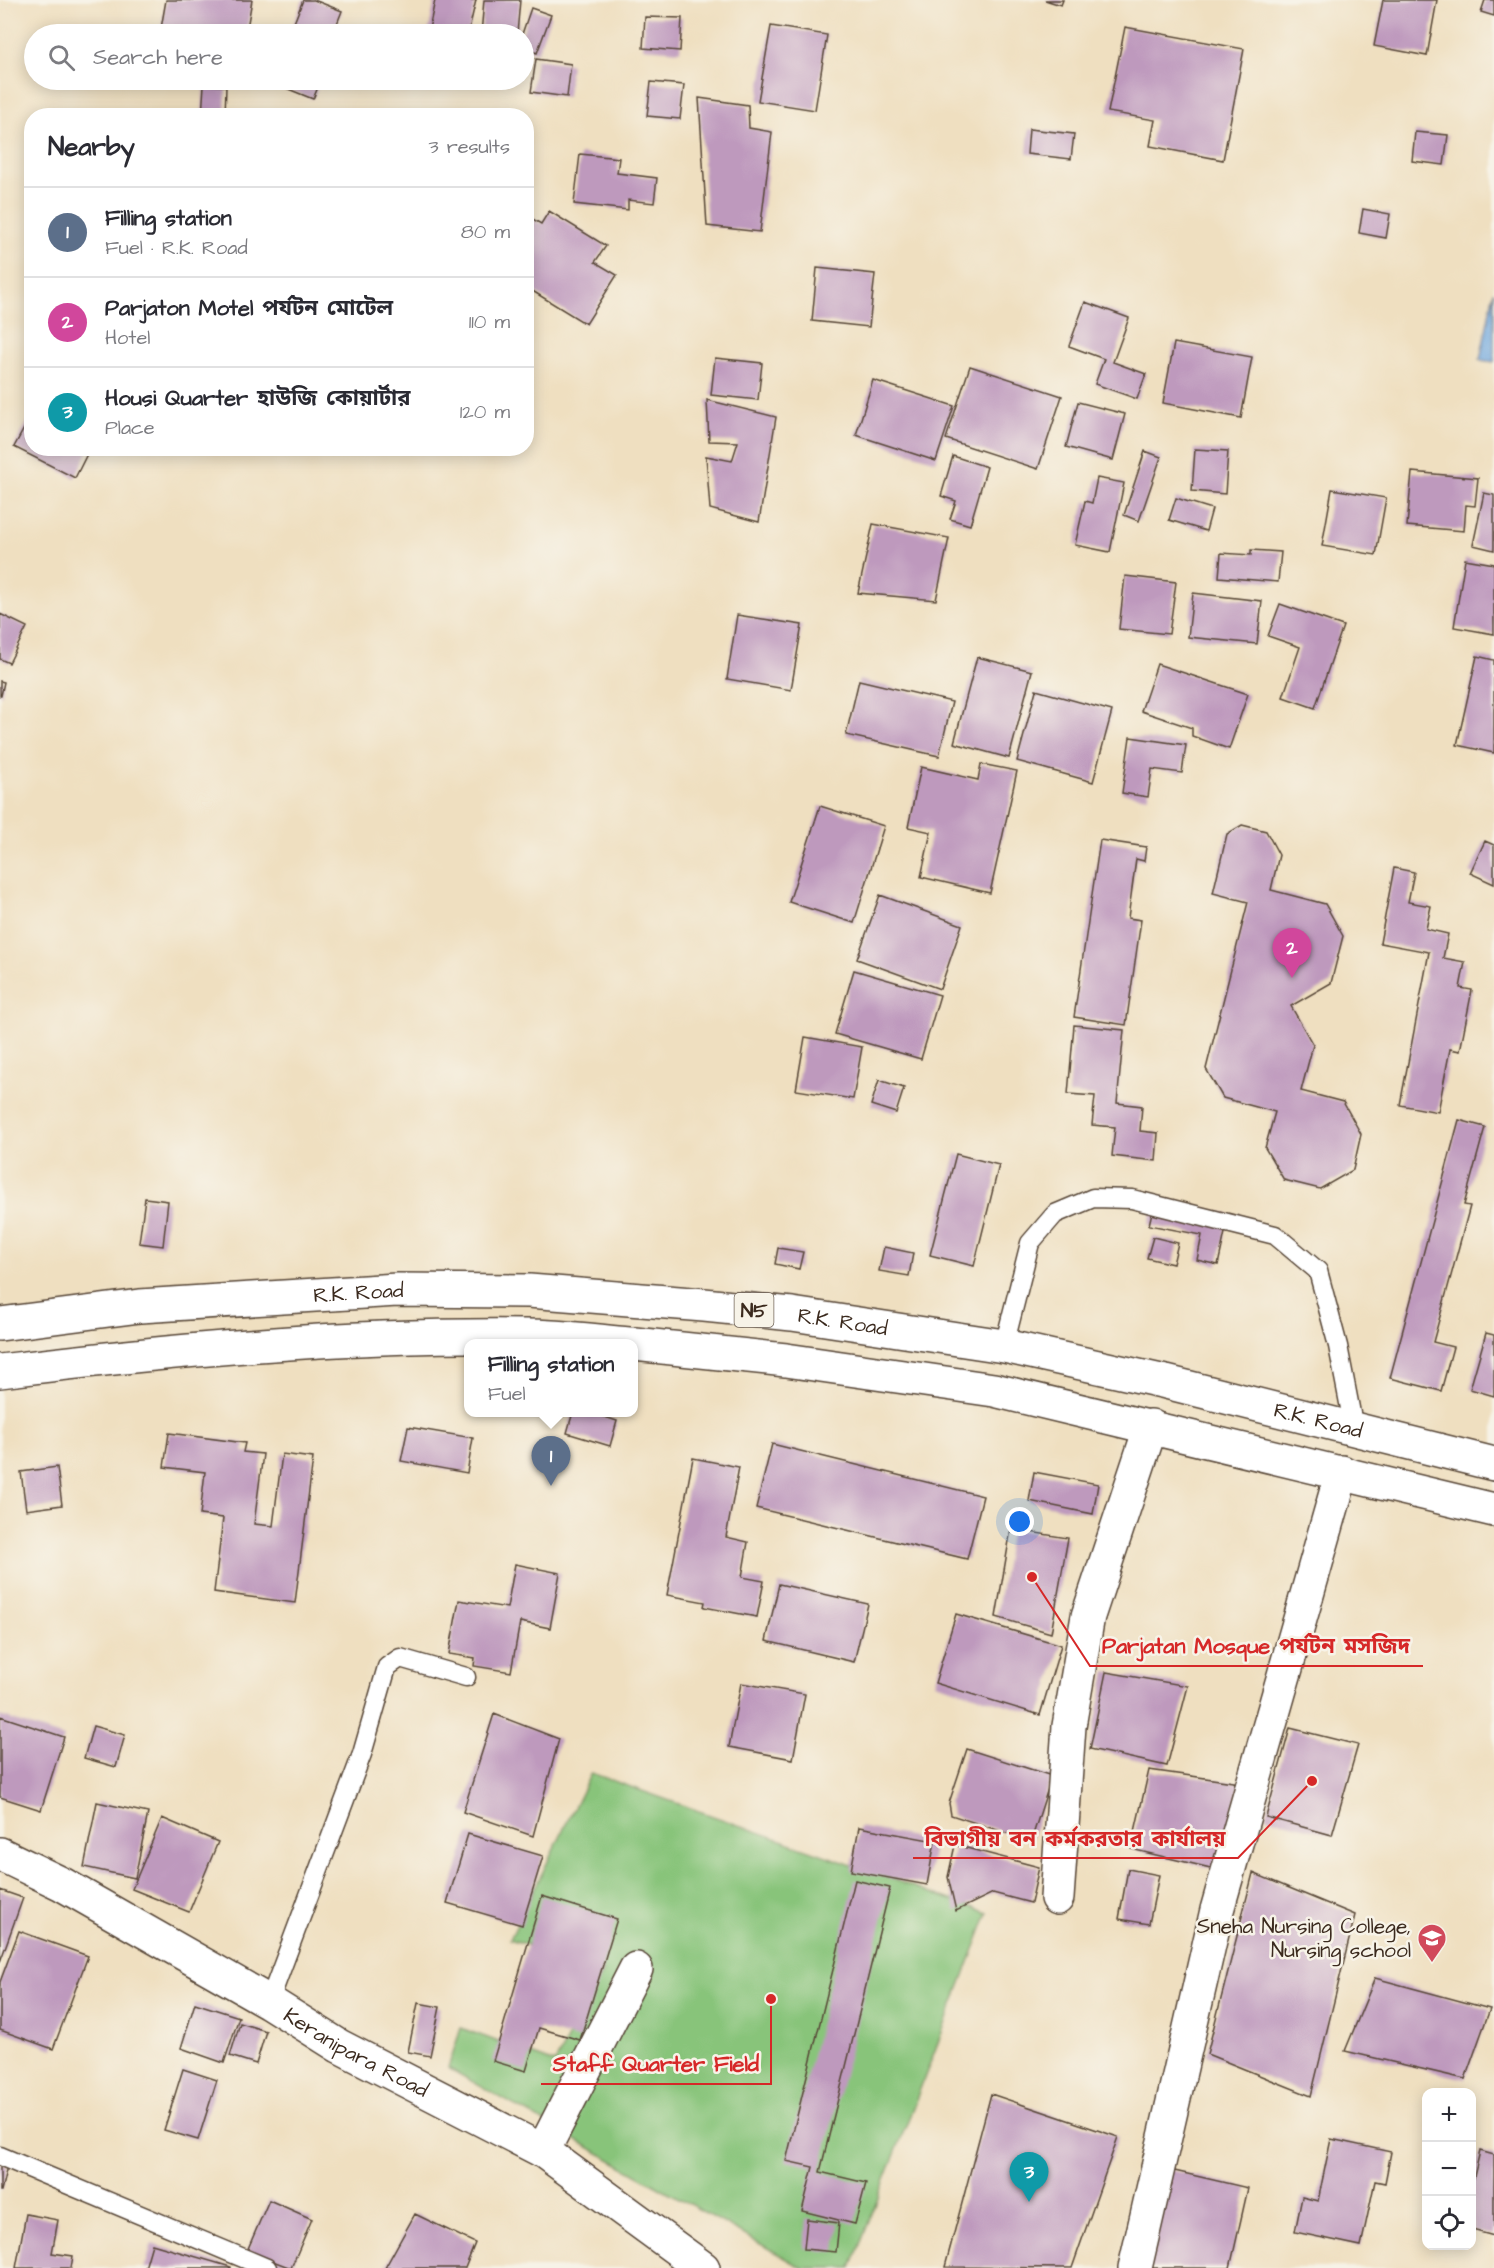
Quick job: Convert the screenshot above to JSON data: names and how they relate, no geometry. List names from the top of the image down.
{
  "streets": {
    "main road": ["R.K. Road", "N5", "Keranipara Road"]
  },
  "places": {
    "other": ["Parjatan Mosque পর্যটন মসজিদ", "বিভাগীয় বন কর্মকরতার কার্যালয়", "Staff Quarter Field"],
    "school or university": ["Sneha Nursing College, Nursing school"]
  },
  "page": {
    "search": "Search here",
    "heading": ["Nearby", "3 results"],
    "list": [
      {
        "mark": "1",
        "name": "Filling station",
        "note": "Fuel · R.K. Road",
        "value": "80 m"
      },
      {
        "mark": "2",
        "name": "Parjaton Motel পর্যটন মোটেল",
        "note": "Hotel",
        "value": "110 m"
      },
      {
        "mark": "3",
        "name": "Housi Quarter হাউজি কোয়ার্টার",
        "note": "Place",
        "value": "120 m"
      }
    ],
    "pins": ["2", "1", "3"],
    "popup": ["Filling station", "Fuel"],
    "map_buttons": ["+", "−"]
  }
}
